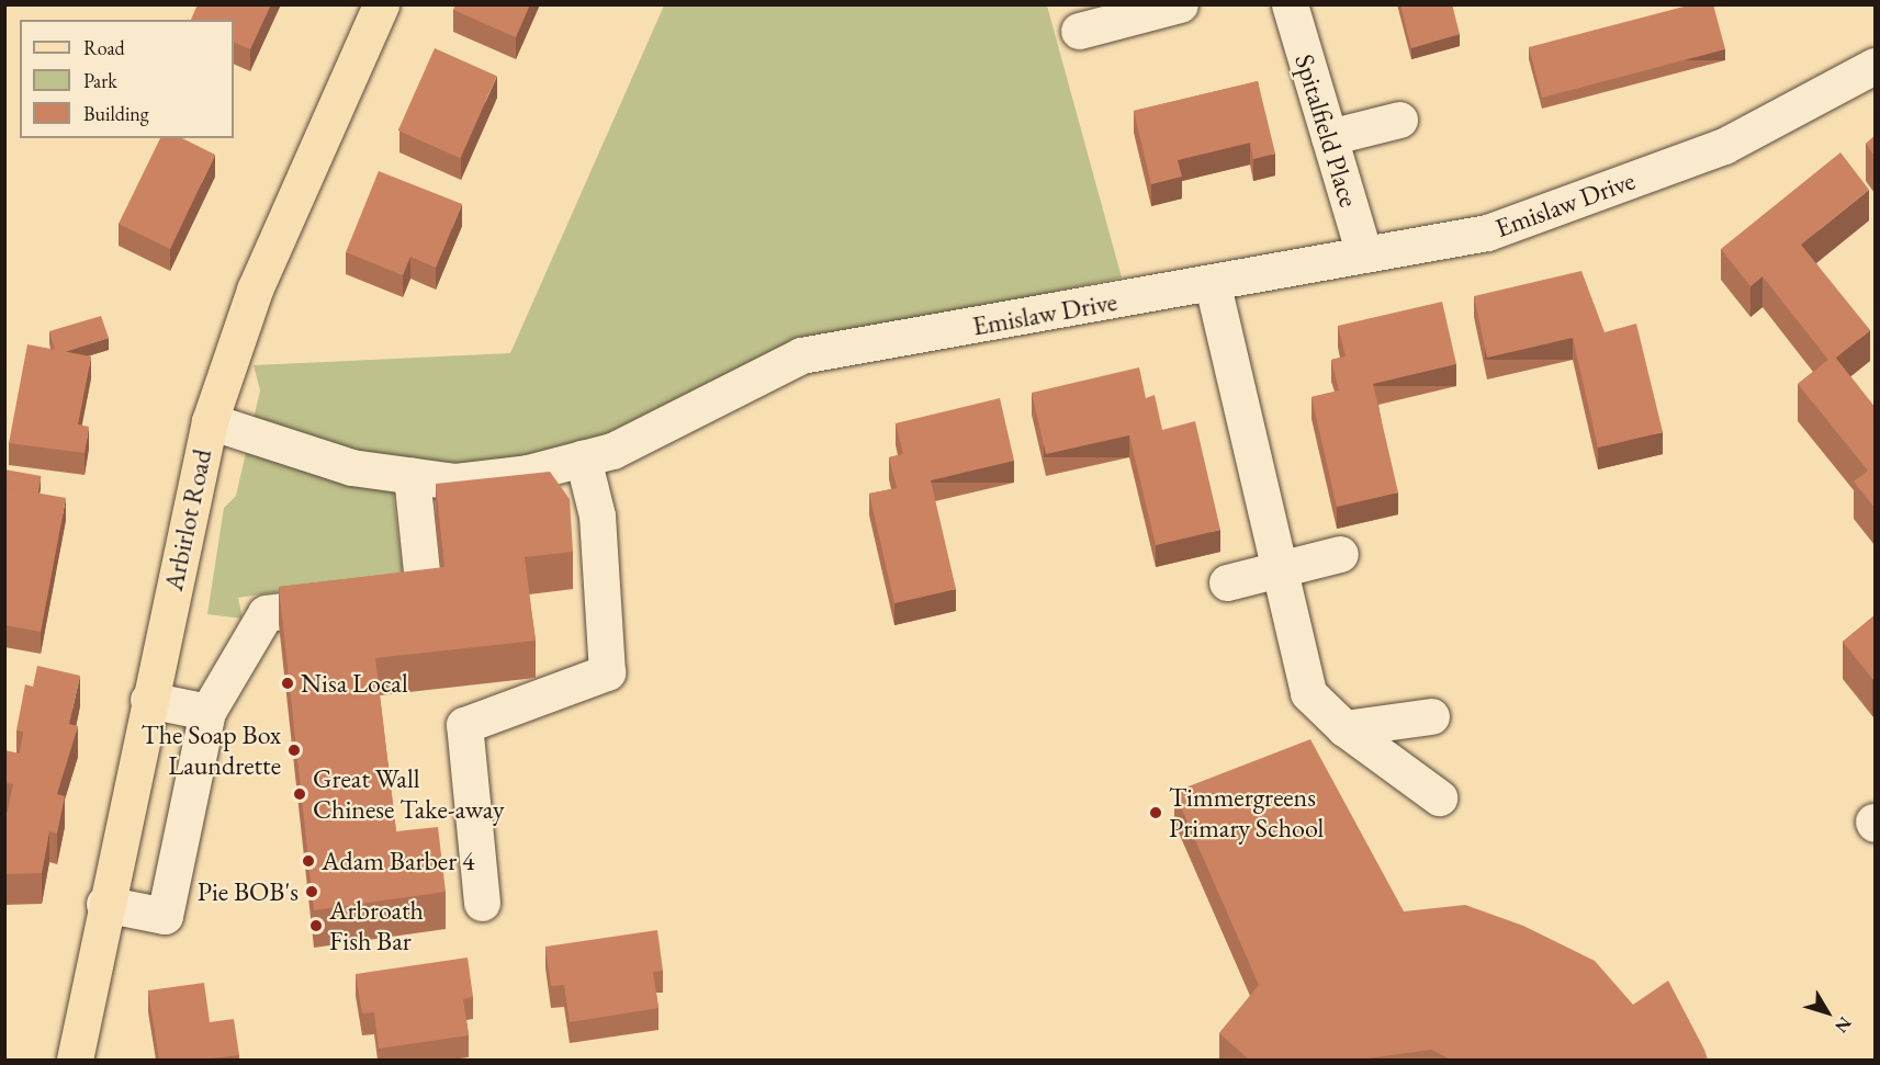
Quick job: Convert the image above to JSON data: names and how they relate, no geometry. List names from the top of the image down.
{
  "streets": {
    "main road": ["Arbirlot Road"],
    "street": ["Spitalfield Place", "Emislaw Drive"]
  },
  "crossings": [
    ["Spitalfield Place", "Emislaw Drive"],
    ["Emislaw Drive", "Arbirlot Road"]
  ],
  "places": [
    "Nisa Local",
    "The Soap Box Laundrette",
    "Great Wall Chinese Take-away",
    "Timmergreens Primary School",
    "Adam Barber 4",
    "Pie BOB's",
    "Arbroath Fish Bar"
  ],
  "legend": ["Road", "Park", "Building"],
  "north": "bottom right"
}
